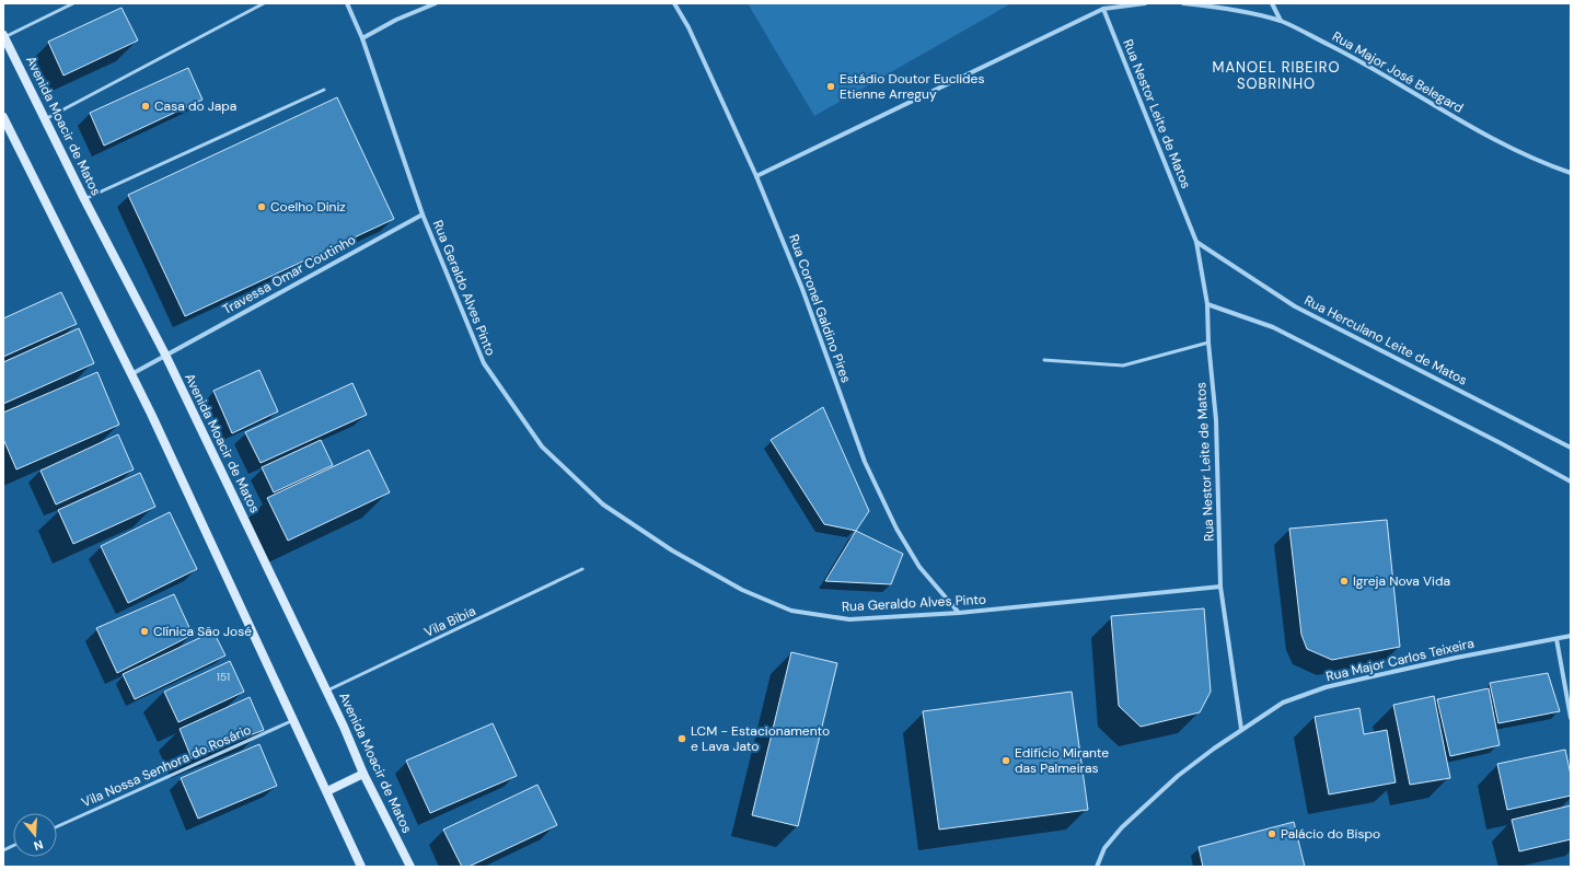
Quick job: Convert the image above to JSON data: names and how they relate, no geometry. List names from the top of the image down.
{
  "streets": {
    "main road": ["Avenida Moacir de Matos"],
    "street": [
      "Rua Major José Belegard",
      "Rua Nestor Leite de Matos",
      "Travessa Omar Coutinho",
      "Rua Geraldo Alves Pinto",
      "Rua Coronel Galdino Pires",
      "Rua Herculano Leite de Matos",
      "Rua Major Carlos Teixeira"
    ],
    "lane": ["Vila Bibia", "Vila Nossa Senhora do Rosário"]
  },
  "crossings": [
    ["Rua Nestor Leite de Matos", "Rua Geraldo Alves Pinto"],
    ["Rua Nestor Leite de Matos", "Rua Herculano Leite de Matos"],
    ["Rua Nestor Leite de Matos", "Rua Major Carlos Teixeira"],
    ["Avenida Moacir de Matos", "Travessa Omar Coutinho"],
    ["Avenida Moacir de Matos", "Vila Bibia"],
    ["Travessa Omar Coutinho", "Rua Geraldo Alves Pinto"],
    ["Rua Geraldo Alves Pinto", "Rua Coronel Galdino Pires"]
  ],
  "districts": ["MANOEL RIBEIRO SOBRINHO"],
  "places": [
    "Estádio Doutor Euclides Etienne Arreguy",
    "Casa do Japa",
    "Coelho Diniz",
    "Igreja Nova Vida",
    "Clínica São José",
    "LCM - Estacionamento e Lava Jato",
    "Edifício Mirante das Palmeiras",
    "Palácio do Bispo"
  ],
  "house_numbers": ["151"],
  "north": "bottom"
}
